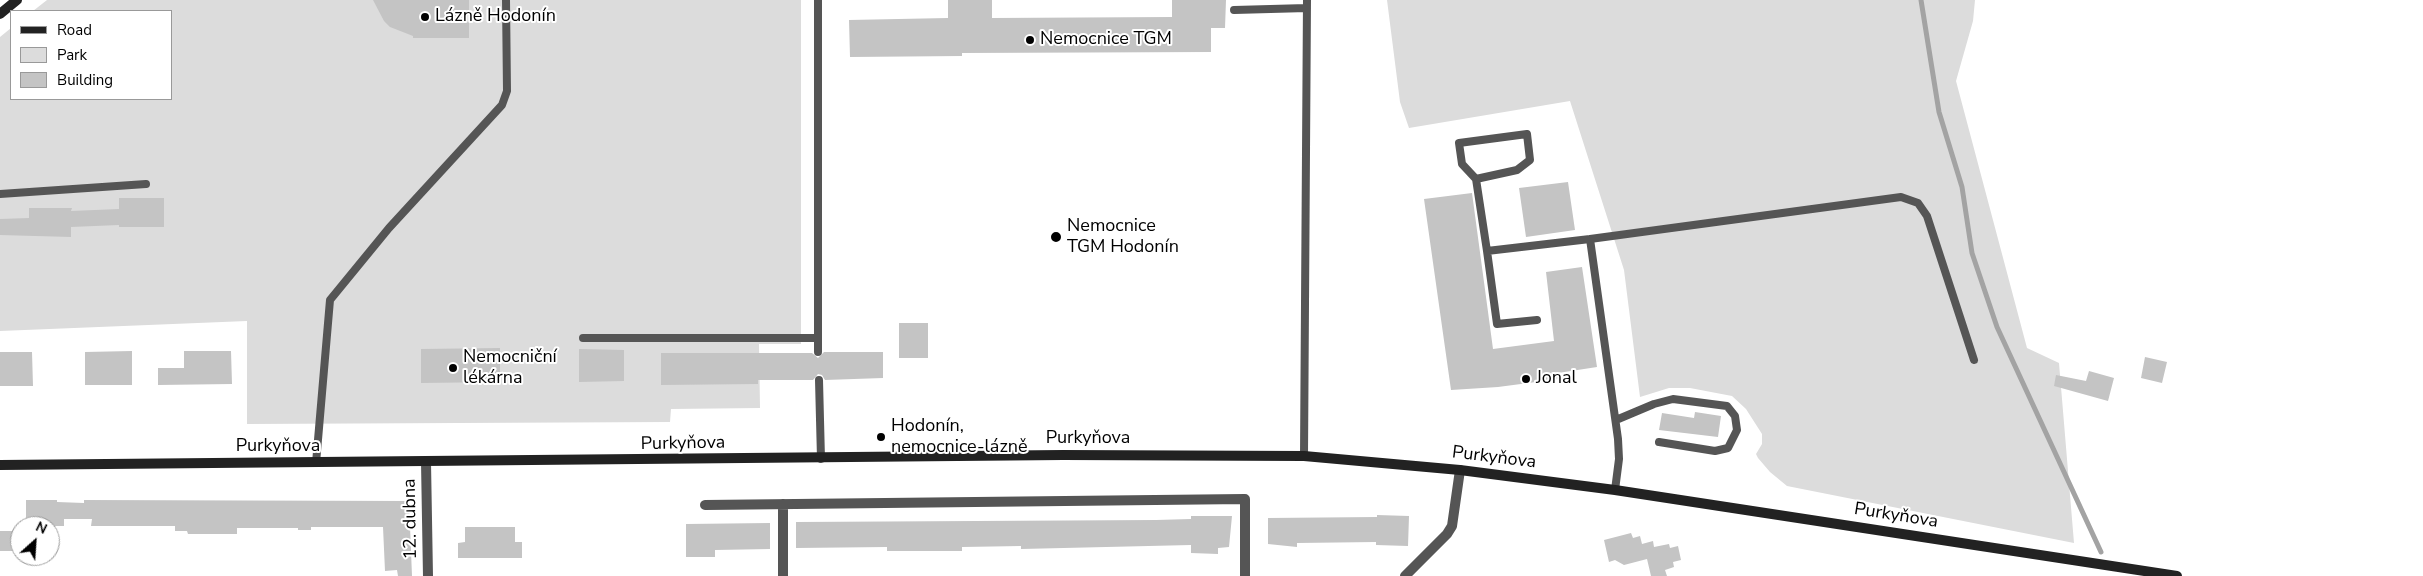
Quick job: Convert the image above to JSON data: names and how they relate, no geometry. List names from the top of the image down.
{
  "streets": {
    "street": ["Purkyňova", "12. dubna"]
  },
  "crossings": [
    ["Purkyňova", "12. dubna"]
  ],
  "places": [
    "Lázně Hodonín",
    "Nemocnice TGM",
    "Nemocnice TGM Hodonín",
    "Nemocniční lékárna",
    "Jonal",
    "Hodonín, nemocnice-lázně"
  ],
  "legend": ["Road", "Park", "Building"],
  "north": "top right"
}
